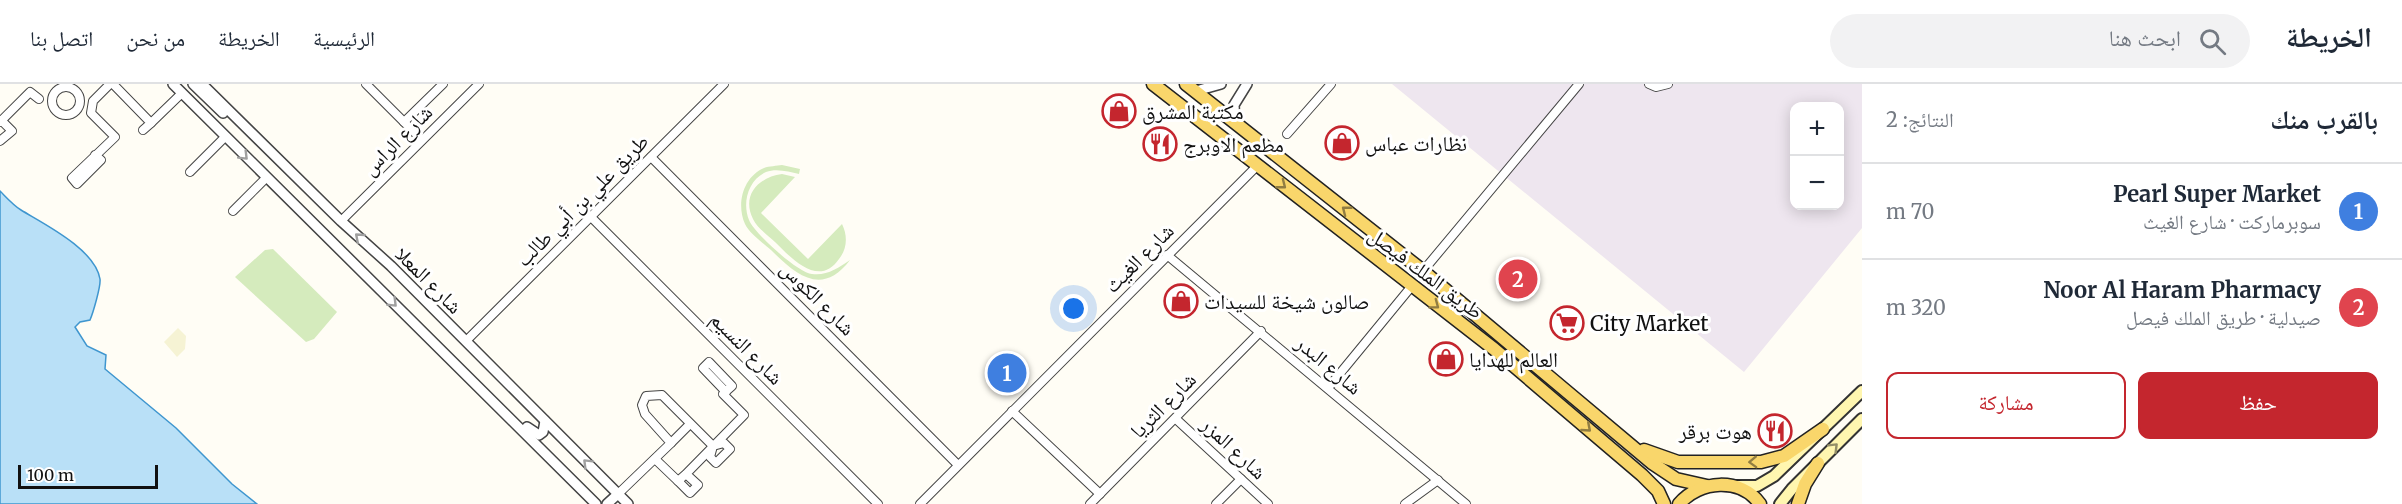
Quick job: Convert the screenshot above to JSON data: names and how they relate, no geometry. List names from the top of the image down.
{
  "streets": {
    "main road": ["طريق الملك فيصل"],
    "street": [
      "شارع الراس",
      "طريق علي بن أبي طالب",
      "شارع الغيث",
      "شارع المعلا",
      "شارع الكوس",
      "شارع النسيم",
      "شارع البدر",
      "شارع الثريا",
      "شارع المزر"
    ]
  },
  "crossings": [
    ["شارع الراس", "شارع المعلا"],
    ["طريق علي بن أبي طالب", "شارع المعلا"],
    ["طريق علي بن أبي طالب", "شارع الكوس"],
    ["طريق علي بن أبي طالب", "شارع النسيم"],
    ["شارع الغيث", "طريق الملك فيصل"],
    ["شارع الغيث", "شارع الكوس"],
    ["شارع الغيث", "شارع البدر"],
    ["شارع البدر", "شارع الثريا"],
    ["شارع الثريا", "شارع المزر"]
  ],
  "places": {
    "shop": [
      "مكتبة المشرق",
      "نظارات عباس",
      "صالون شيخة للسيدات",
      "العالم للهدايا"
    ],
    "restaurant": ["مطعم الاوبرج", "هوت برقر"],
    "supermarket": ["City Market"]
  },
  "scale_bar": "100 m",
  "page": {
    "header": "الخريطة",
    "search": "ابحث هنا",
    "nav": [
      "الرئيسية",
      "الخريطة",
      "من نحن",
      "اتصل بنا"
    ],
    "heading": ["بالقرب منك", "النتائج: 2"],
    "map_buttons": ["+", "−"],
    "list": [
      {
        "mark": "1",
        "name": "Pearl Super Market",
        "note": "سوبرماركت · شارع الغيث",
        "value": "70 m"
      },
      {
        "mark": "2",
        "name": "Noor Al Haram Pharmacy",
        "note": "صيدلية · طريق الملك فيصل",
        "value": "320 m"
      }
    ],
    "pins": ["2", "1"],
    "buttons": ["حفظ", "مشاركة"],
    "scale": "100 m"
  }
}
